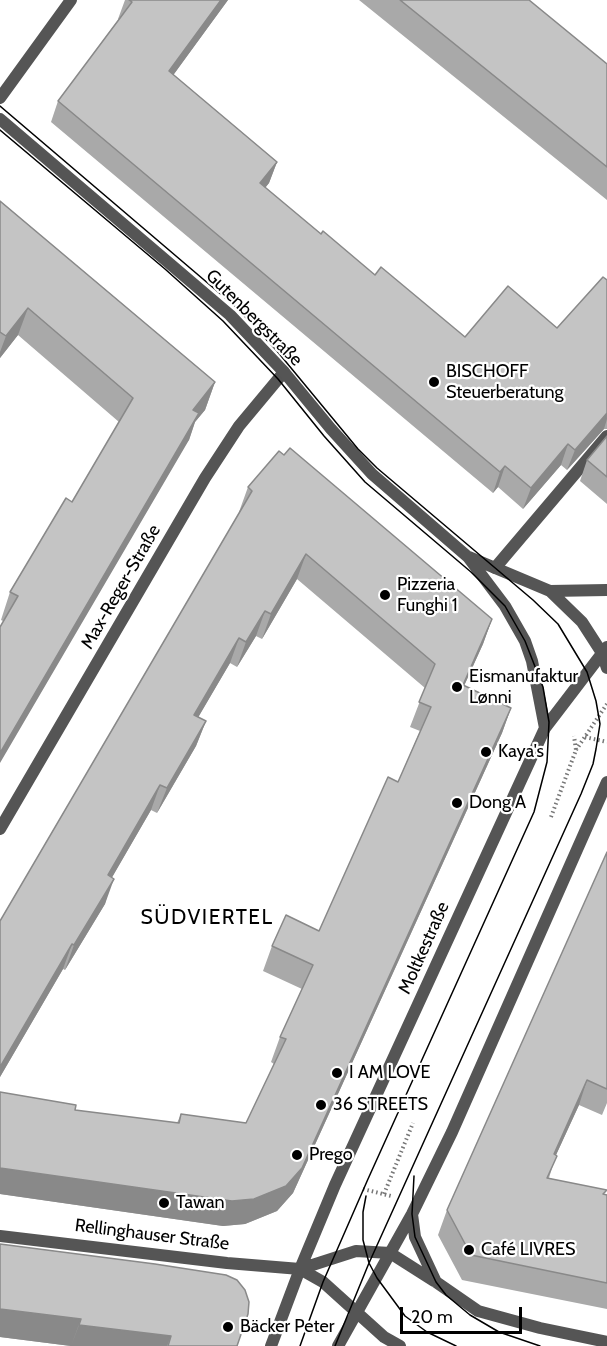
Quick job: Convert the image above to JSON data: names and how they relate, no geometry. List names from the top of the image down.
{
  "streets": {
    "street": [
      "Gutenbergstraße",
      "Max-Reger-Straße",
      "Moltkestraße",
      "Rellinghauser Straße"
    ]
  },
  "crossings": [
    ["Gutenbergstraße", "Max-Reger-Straße"],
    ["Gutenbergstraße", "Moltkestraße"],
    ["Moltkestraße", "Rellinghauser Straße"]
  ],
  "districts": ["SÜDVIERTEL"],
  "places": [
    "BISCHOFF Steuerberatung",
    "Pizzeria Funghi 1",
    "Eismanufaktur Lønni",
    "Kaya's",
    "Dong A",
    "I AM LOVE",
    "36 STREETS",
    "Prego",
    "Tawan",
    "Café LIVRES",
    "Bäcker Peter"
  ],
  "scale_bar": "20 m"
}
